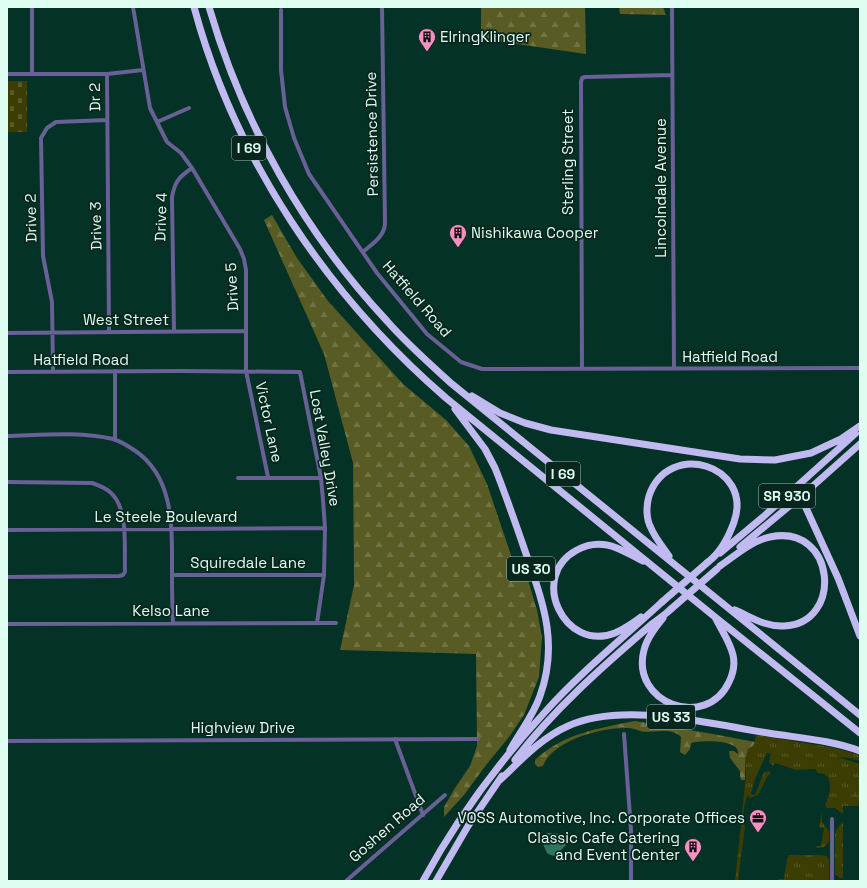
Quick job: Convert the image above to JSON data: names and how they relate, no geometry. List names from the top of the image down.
{
  "streets": {
    "highway": [
      "I 69",
      "SR 930",
      "US 30",
      "US 33"
    ],
    "street": [
      "Dr 2",
      "Persistence Drive",
      "Sterling Street",
      "Lincolndale Avenue",
      "Drive 4",
      "Drive 2",
      "Drive 3",
      "Drive 5",
      "Hatfield Road",
      "West Street",
      "Victor Lane",
      "Lost Valley Drive",
      "Le Steele Boulevard",
      "Squiredale Lane",
      "Kelso Lane",
      "Highview Drive",
      "Goshen Road"
    ]
  },
  "crossings": [
    ["Dr 2", "Drive 2"],
    ["Dr 2", "Drive 3"],
    ["Persistence Drive", "Hatfield Road"],
    ["I 69", "US 30"],
    ["Sterling Street", "Lincolndale Avenue"],
    ["Sterling Street", "Hatfield Road"],
    ["Lincolndale Avenue", "Hatfield Road"],
    ["Drive 4", "Drive 5"],
    ["Drive 4", "West Street"],
    ["Drive 2", "Drive 3"],
    ["Drive 2", "Hatfield Road"],
    ["Drive 2", "West Street"],
    ["Drive 3", "West Street"],
    ["Drive 5", "Hatfield Road"],
    ["Drive 5", "West Street"],
    ["Drive 5", "Victor Lane"],
    ["Hatfield Road", "Victor Lane"],
    ["Hatfield Road", "Lost Valley Drive"],
    ["Lost Valley Drive", "Le Steele Boulevard"],
    ["Lost Valley Drive", "Squiredale Lane"],
    ["Lost Valley Drive", "Kelso Lane"]
  ],
  "places": {
    "building": ["ElringKlinger", "Nishikawa Cooper", "Classic Cafe Catering and Event Center"],
    "office": ["VOSS Automotive, Inc. Corporate Offices"]
  }
}
